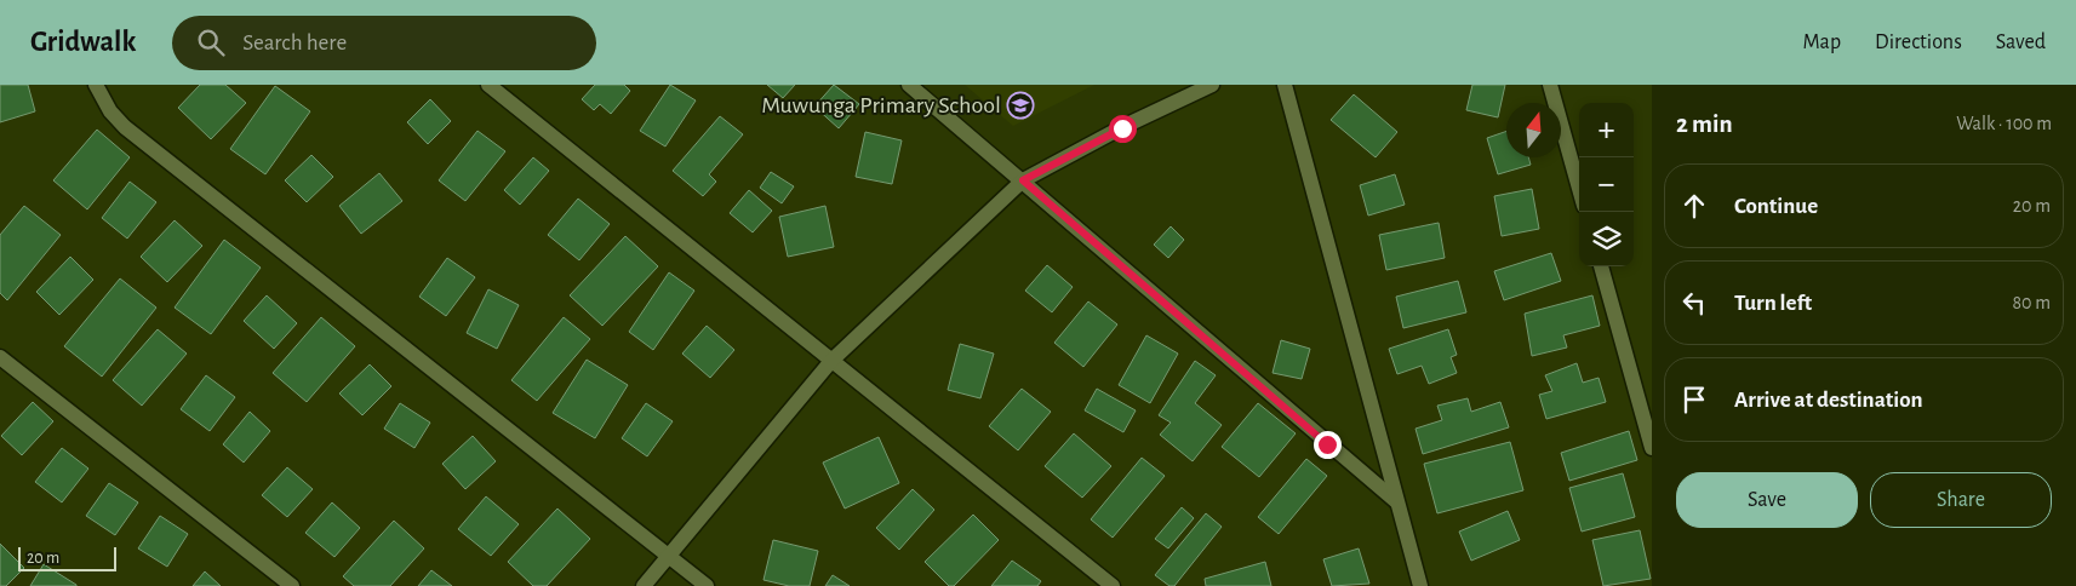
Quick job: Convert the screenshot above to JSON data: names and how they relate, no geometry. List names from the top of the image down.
{
  "places": {
    "school or university": ["Muwunga Primary School"]
  },
  "scale_bar": "20 m",
  "north": "top",
  "page": {
    "header": "Gridwalk",
    "search": "Search here",
    "nav": ["Map", "Directions", "Saved"],
    "heading": ["2 min", "Walk · 100 m"],
    "map_buttons": ["+", "−"],
    "list": [
      ["Continue", "20 m"],
      ["Turn left", "80 m"],
      "Arrive at destination"
    ],
    "buttons": ["Save", "Share"],
    "scale": "20 m"
  }
}
